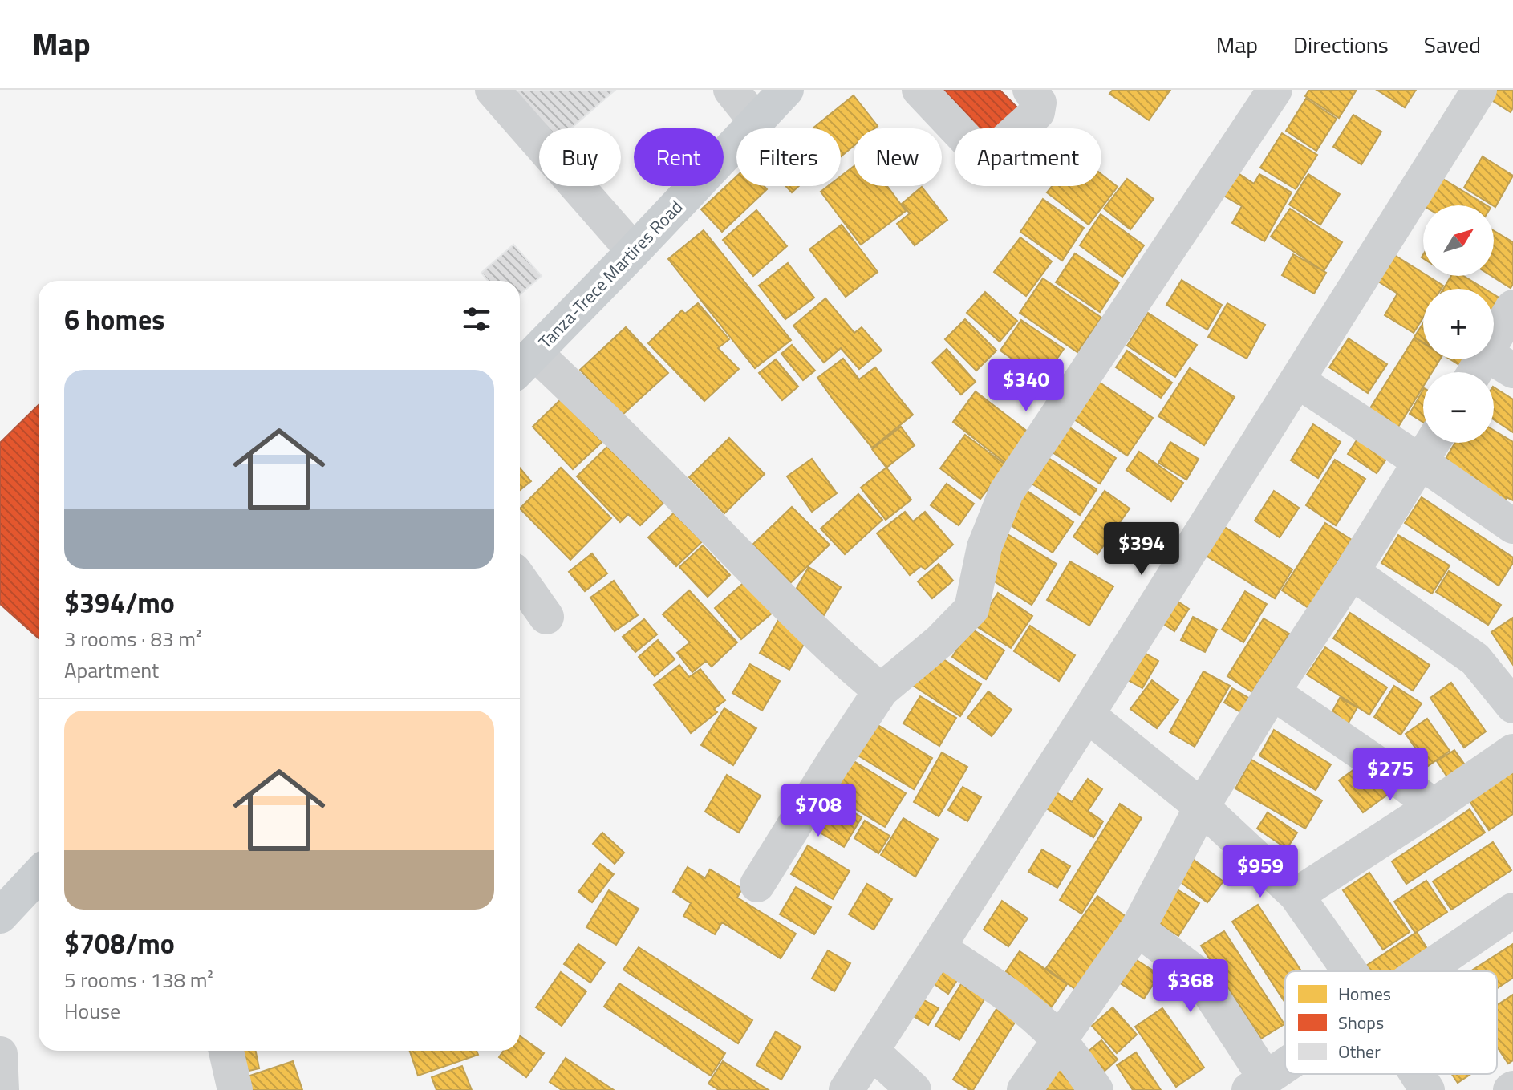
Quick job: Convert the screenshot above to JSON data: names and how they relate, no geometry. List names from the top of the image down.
{
  "streets": {
    "main road": ["Tanza-Trece Martires Road"]
  },
  "legend": ["Homes", "Shops", "Other"],
  "north": "top right",
  "page": {
    "header": "Map",
    "nav": ["Map", "Directions", "Saved"],
    "chip": [
      "Buy",
      "Rent",
      "Filters",
      "New",
      "Apartment"
    ],
    "map_buttons": ["+", "−"],
    "heading": "6 homes",
    "list": [
      {
        "name": "$394/mo",
        "note": "3 rooms · 83 m² · Apartment"
      },
      {
        "name": "$708/mo",
        "note": "5 rooms · 138 m² · House"
      }
    ],
    "price": [
      "$340",
      "$394",
      "$275",
      "$708",
      "$959",
      "$368"
    ]
  }
}
